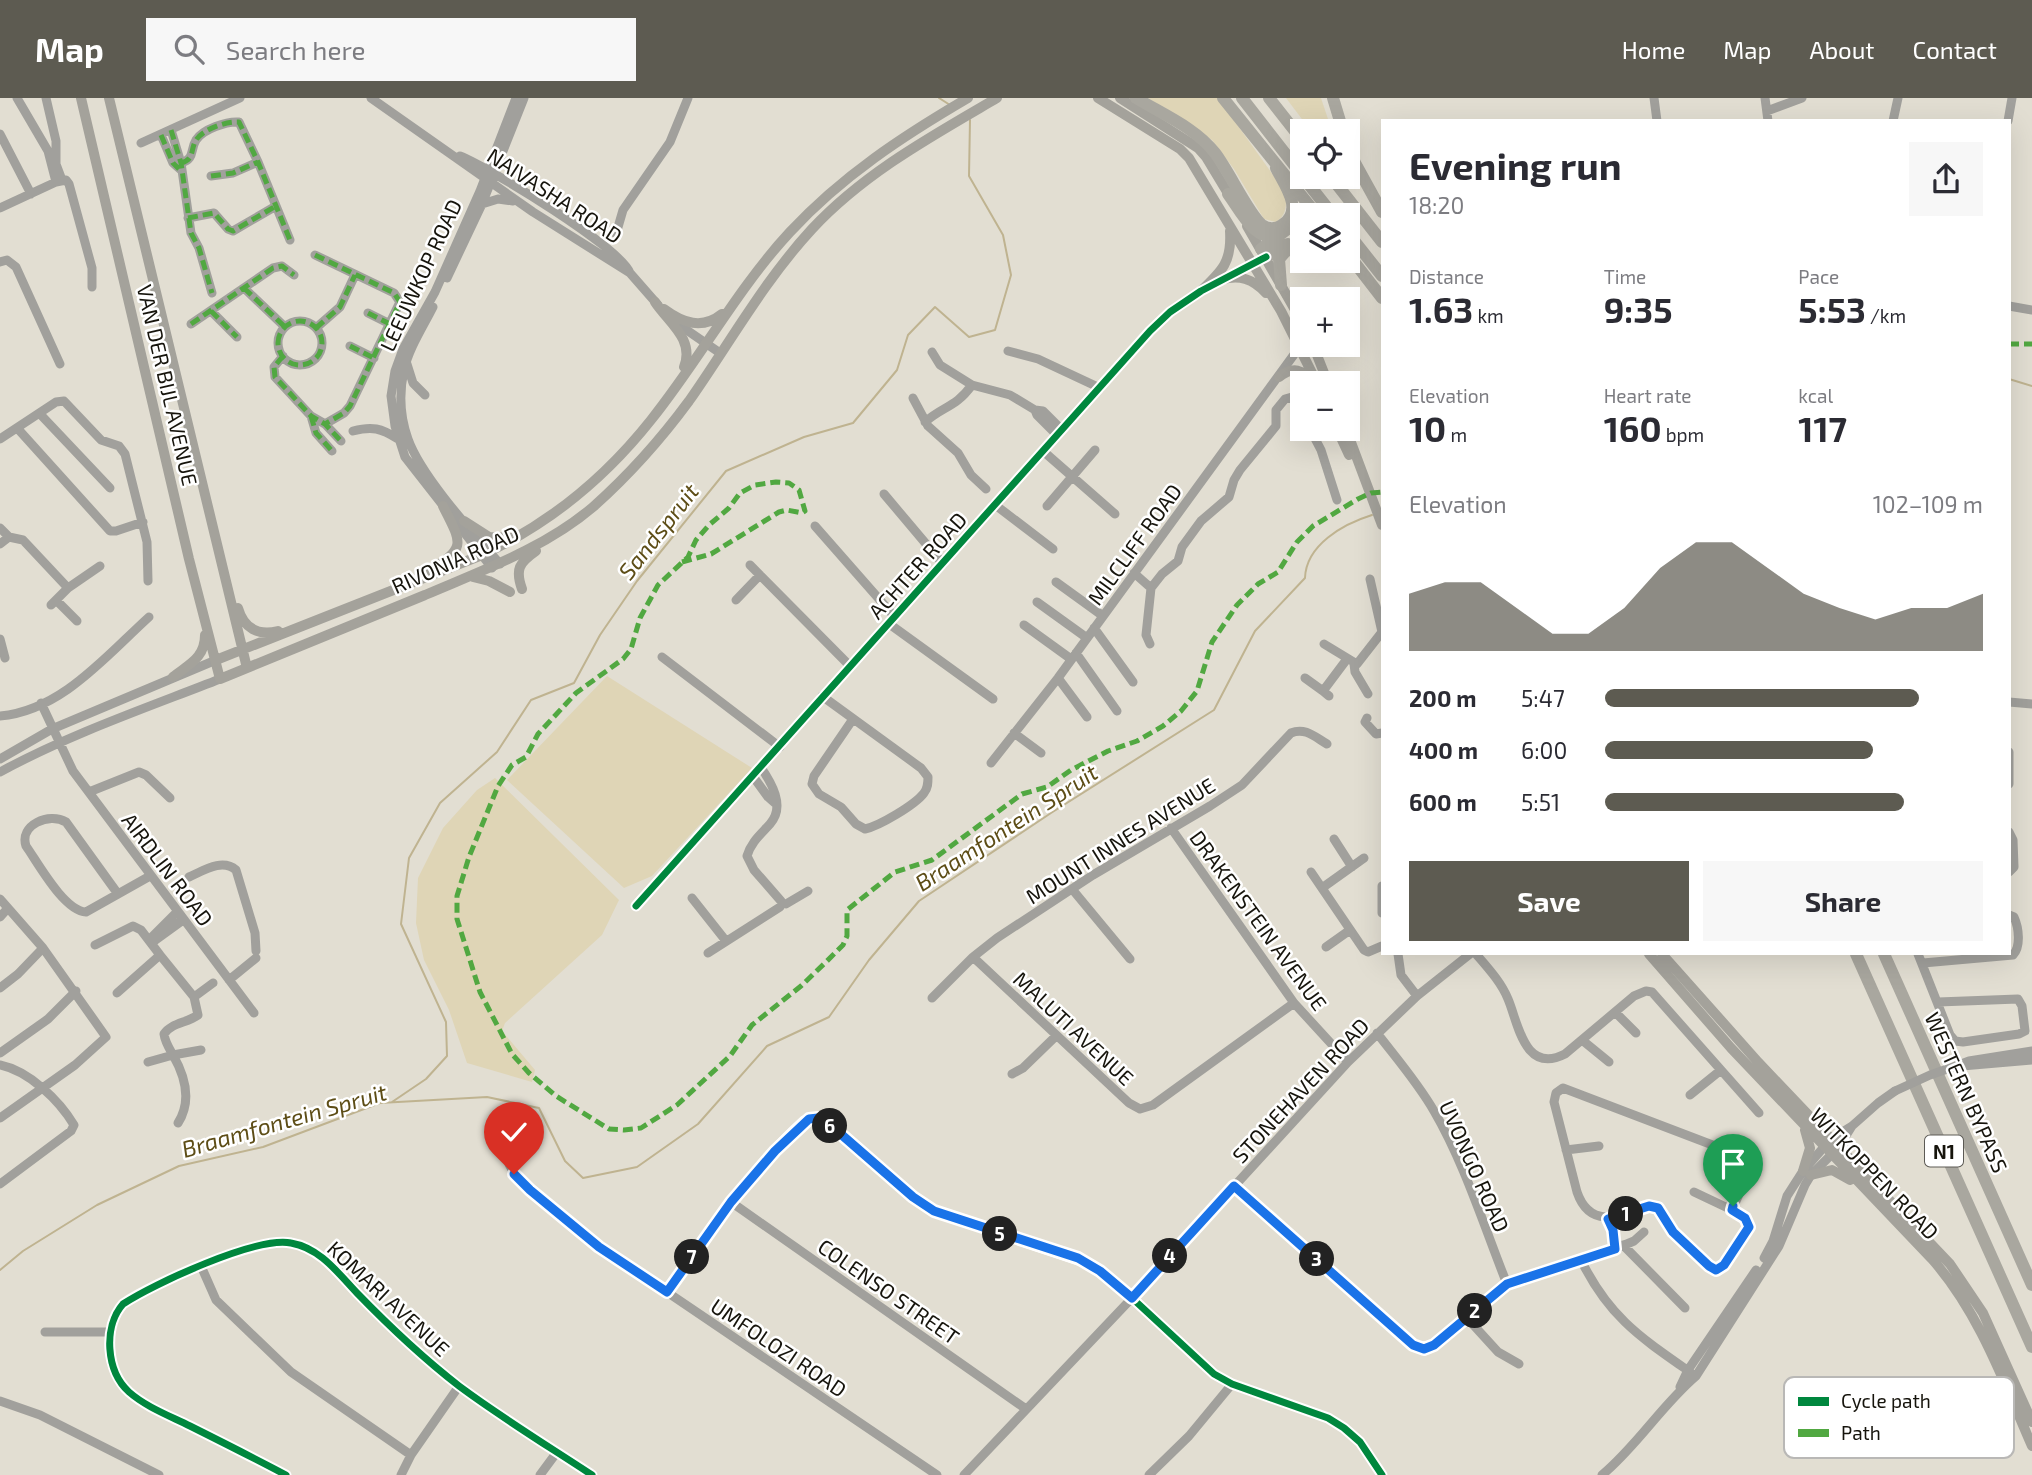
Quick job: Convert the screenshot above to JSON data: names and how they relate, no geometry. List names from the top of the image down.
{
  "streets": {
    "highway": ["WESTERN BYPASS", "N1"],
    "main road": ["VAN DER BIJL AVENUE", "RIVONIA ROAD", "WITKOPPEN ROAD"],
    "street": [
      "NAIVASHA ROAD",
      "LEEUWKOP ROAD",
      "MILCLIFF ROAD",
      "ACHTER ROAD",
      "MOUNT INNES AVENUE",
      "AIRDLIN ROAD",
      "DRAKENSTEIN AVENUE",
      "MALUTI AVENUE",
      "STONEHAVEN ROAD",
      "UVONGO ROAD",
      "COLENSO STREET",
      "KOMARI AVENUE",
      "UMFOLOZI ROAD"
    ]
  },
  "crossings": [
    ["NAIVASHA ROAD", "LEEUWKOP ROAD"],
    ["NAIVASHA ROAD", "RIVONIA ROAD"],
    ["LEEUWKOP ROAD", "RIVONIA ROAD"],
    ["VAN DER BIJL AVENUE", "RIVONIA ROAD"],
    ["RIVONIA ROAD", "AIRDLIN ROAD"],
    ["MOUNT INNES AVENUE", "DRAKENSTEIN AVENUE"],
    ["MOUNT INNES AVENUE", "MALUTI AVENUE"],
    ["DRAKENSTEIN AVENUE", "MALUTI AVENUE"],
    ["DRAKENSTEIN AVENUE", "STONEHAVEN ROAD"],
    ["STONEHAVEN ROAD", "UVONGO ROAD"],
    ["STONEHAVEN ROAD", "COLENSO STREET"]
  ],
  "water": ["Sandspruit", "Braamfontein Spruit"],
  "legend": ["Cycle path", "Path"],
  "page": {
    "header": "Map",
    "search": "Search here",
    "nav": [
      "Home",
      "Map",
      "About",
      "Contact"
    ],
    "map_buttons": ["+", "−"],
    "heading": ["Evening run", "18:20"],
    "stats": [
      ["Distance", "1.63 km"],
      ["Time", "9:35"],
      ["Pace", "5:53 /km"],
      ["Elevation", "10 m"],
      ["Heart rate", "160 bpm"],
      ["kcal", "117"]
    ],
    "chart": ["Elevation", "102–109 m"],
    "list": [
      {
        "name": "200 m",
        "note": "5:47"
      },
      {
        "name": "400 m",
        "note": "6:00"
      },
      {
        "name": "600 m",
        "note": "5:51"
      }
    ],
    "buttons": ["Save", "Share"],
    "pins": [
      "6",
      "1",
      "5",
      "4",
      "7",
      "3",
      "2"
    ]
  }
}
